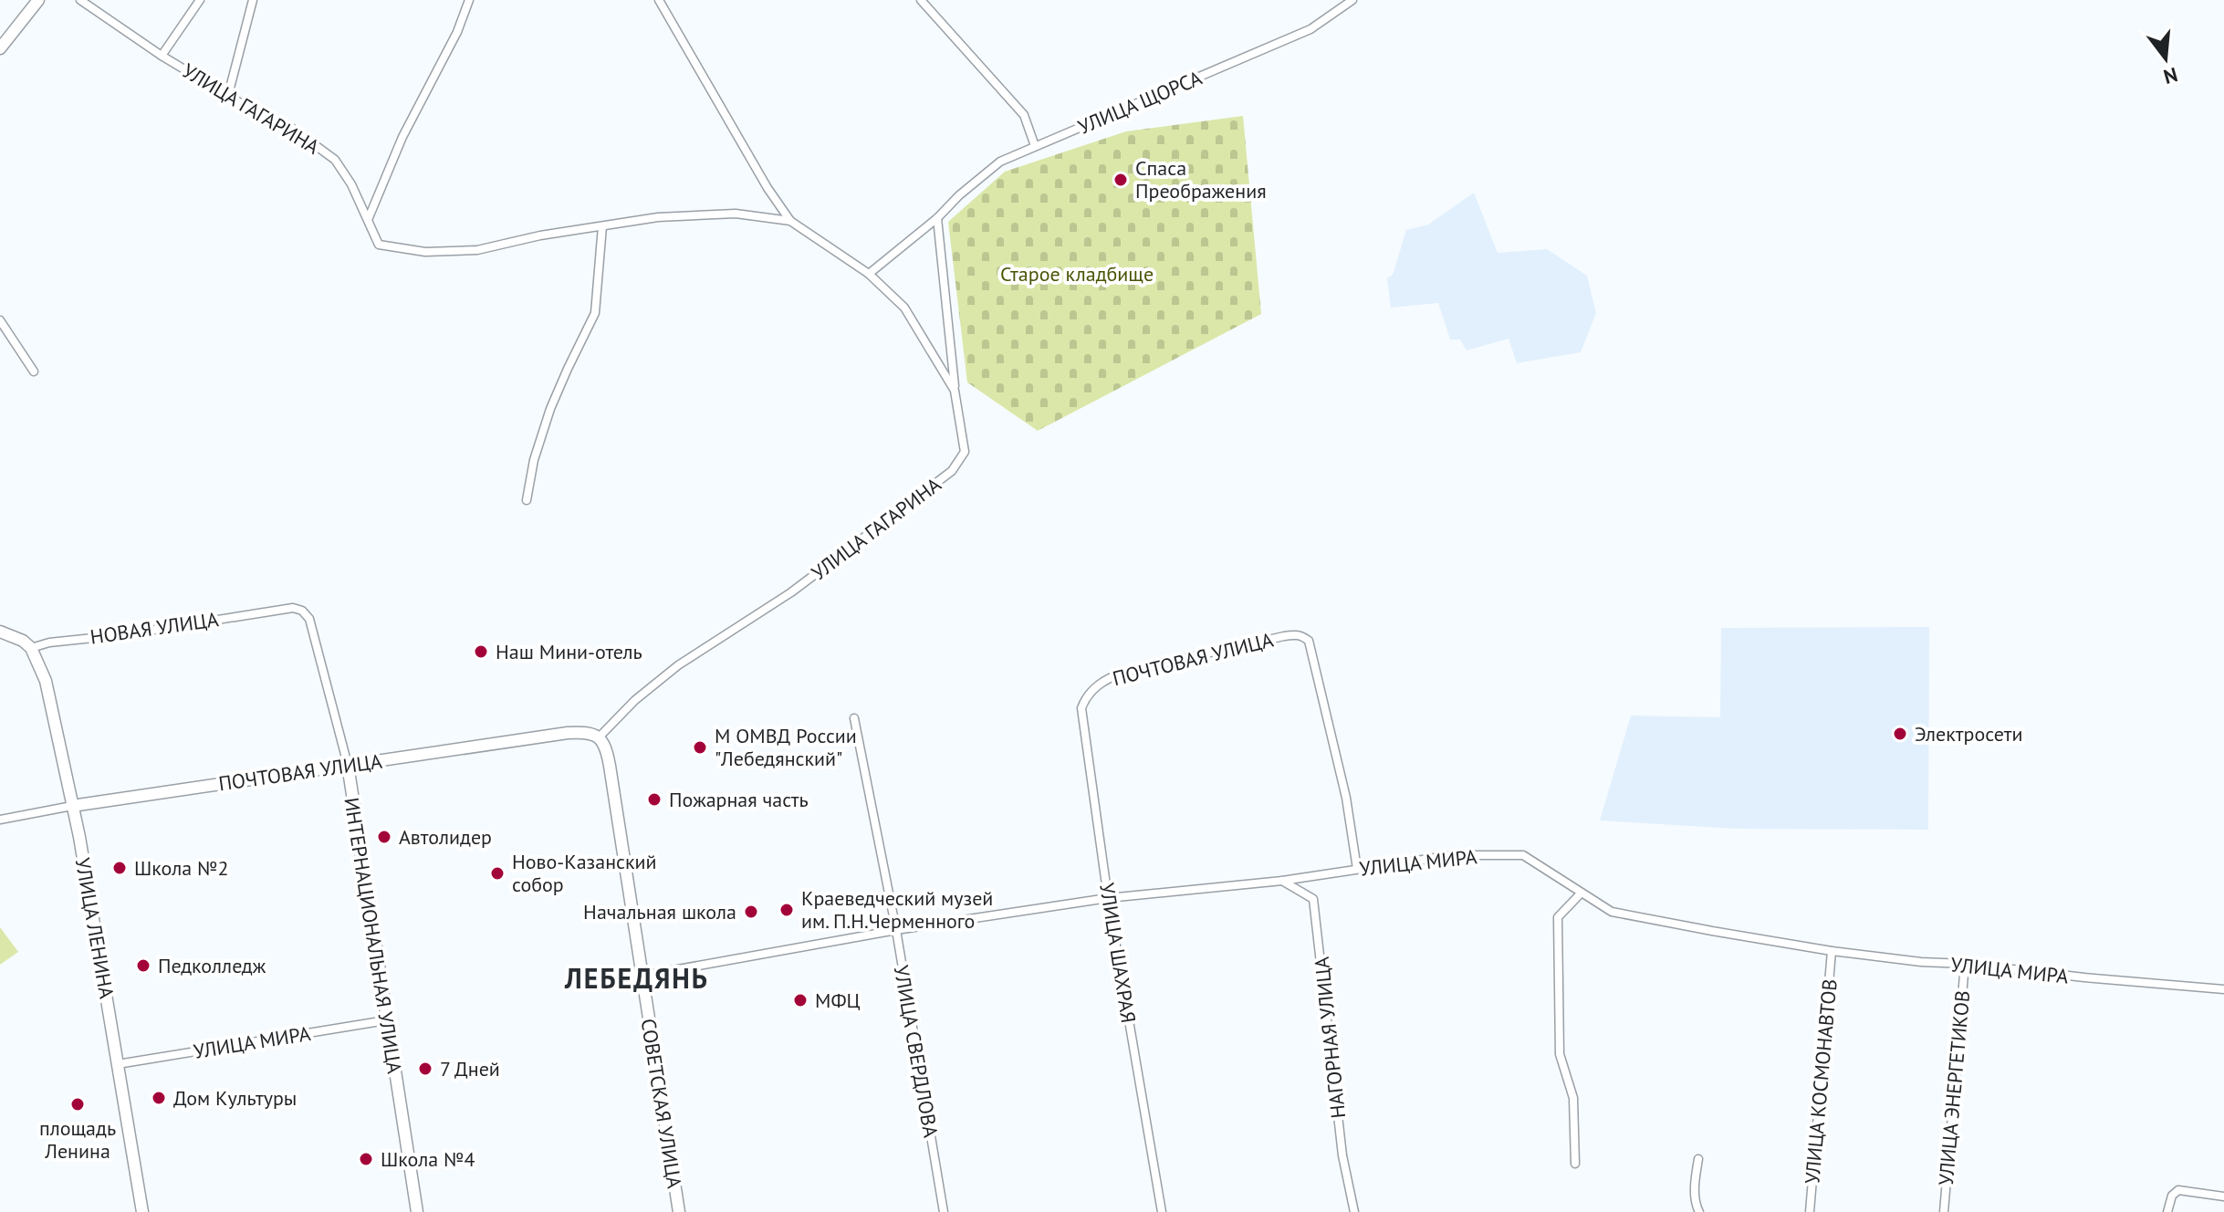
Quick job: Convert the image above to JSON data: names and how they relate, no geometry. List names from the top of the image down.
{
  "streets": {
    "main road": [
      "ПОЧТОВАЯ УЛИЦА",
      "УЛИЦА ЛЕНИНА",
      "ИНТЕРНАЦИОНАЛЬНАЯ УЛИЦА",
      "СОВЕТСКАЯ УЛИЦА"
    ],
    "street": [
      "УЛИЦА ЩОРСА",
      "УЛИЦА ГАГАРИНА",
      "НОВАЯ УЛИЦА",
      "УЛИЦА МИРА",
      "УЛИЦА ШАХРАЯ",
      "НАГОРНАЯ УЛИЦА",
      "УЛИЦА СВЕРДЛОВА",
      "УЛИЦА КОСМОНАВТОВ",
      "УЛИЦА ЭНЕРГЕТИКОВ"
    ]
  },
  "crossings": [
    ["УЛИЦА ЩОРСА", "УЛИЦА ГАГАРИНА"],
    ["УЛИЦА ГАГАРИНА", "ПОЧТОВАЯ УЛИЦА"],
    ["УЛИЦА ГАГАРИНА", "СОВЕТСКАЯ УЛИЦА"],
    ["НОВАЯ УЛИЦА", "УЛИЦА ЛЕНИНА"],
    ["НОВАЯ УЛИЦА", "ИНТЕРНАЦИОНАЛЬНАЯ УЛИЦА"],
    ["ПОЧТОВАЯ УЛИЦА", "УЛИЦА МИРА"],
    ["ПОЧТОВАЯ УЛИЦА", "УЛИЦА ЛЕНИНА"],
    ["ПОЧТОВАЯ УЛИЦА", "ИНТЕРНАЦИОНАЛЬНАЯ УЛИЦА"],
    ["ПОЧТОВАЯ УЛИЦА", "УЛИЦА ШАХРАЯ"],
    ["ПОЧТОВАЯ УЛИЦА", "СОВЕТСКАЯ УЛИЦА"],
    ["УЛИЦА МИРА", "УЛИЦА ЛЕНИНА"],
    ["УЛИЦА МИРА", "ИНТЕРНАЦИОНАЛЬНАЯ УЛИЦА"],
    ["УЛИЦА МИРА", "УЛИЦА ШАХРАЯ"],
    ["УЛИЦА МИРА", "НАГОРНАЯ УЛИЦА"],
    ["УЛИЦА МИРА", "УЛИЦА СВЕРДЛОВА"],
    ["УЛИЦА МИРА", "УЛИЦА КОСМОНАВТОВ"],
    ["УЛИЦА МИРА", "УЛИЦА ЭНЕРГЕТИКОВ"],
    ["УЛИЦА МИРА", "СОВЕТСКАЯ УЛИЦА"]
  ],
  "districts": ["ЛЕБЕДЯНЬ"],
  "parks": ["Старое кладбище"],
  "places": [
    "Спаса Преображения",
    "Наш Мини-отель",
    "Электросети",
    "М ОМВД России \"Лебедянский\"",
    "Пожарная часть",
    "Автолидер",
    "Школа №2",
    "Ново-Казанский собор",
    "Краеведческий музей им. П.Н.Черменного",
    "Начальная школа",
    "Педколледж",
    "МФЦ",
    "7 Дней",
    "Дом Культуры",
    "площадь Ленина",
    "Школа №4"
  ],
  "north": "bottom"
}
